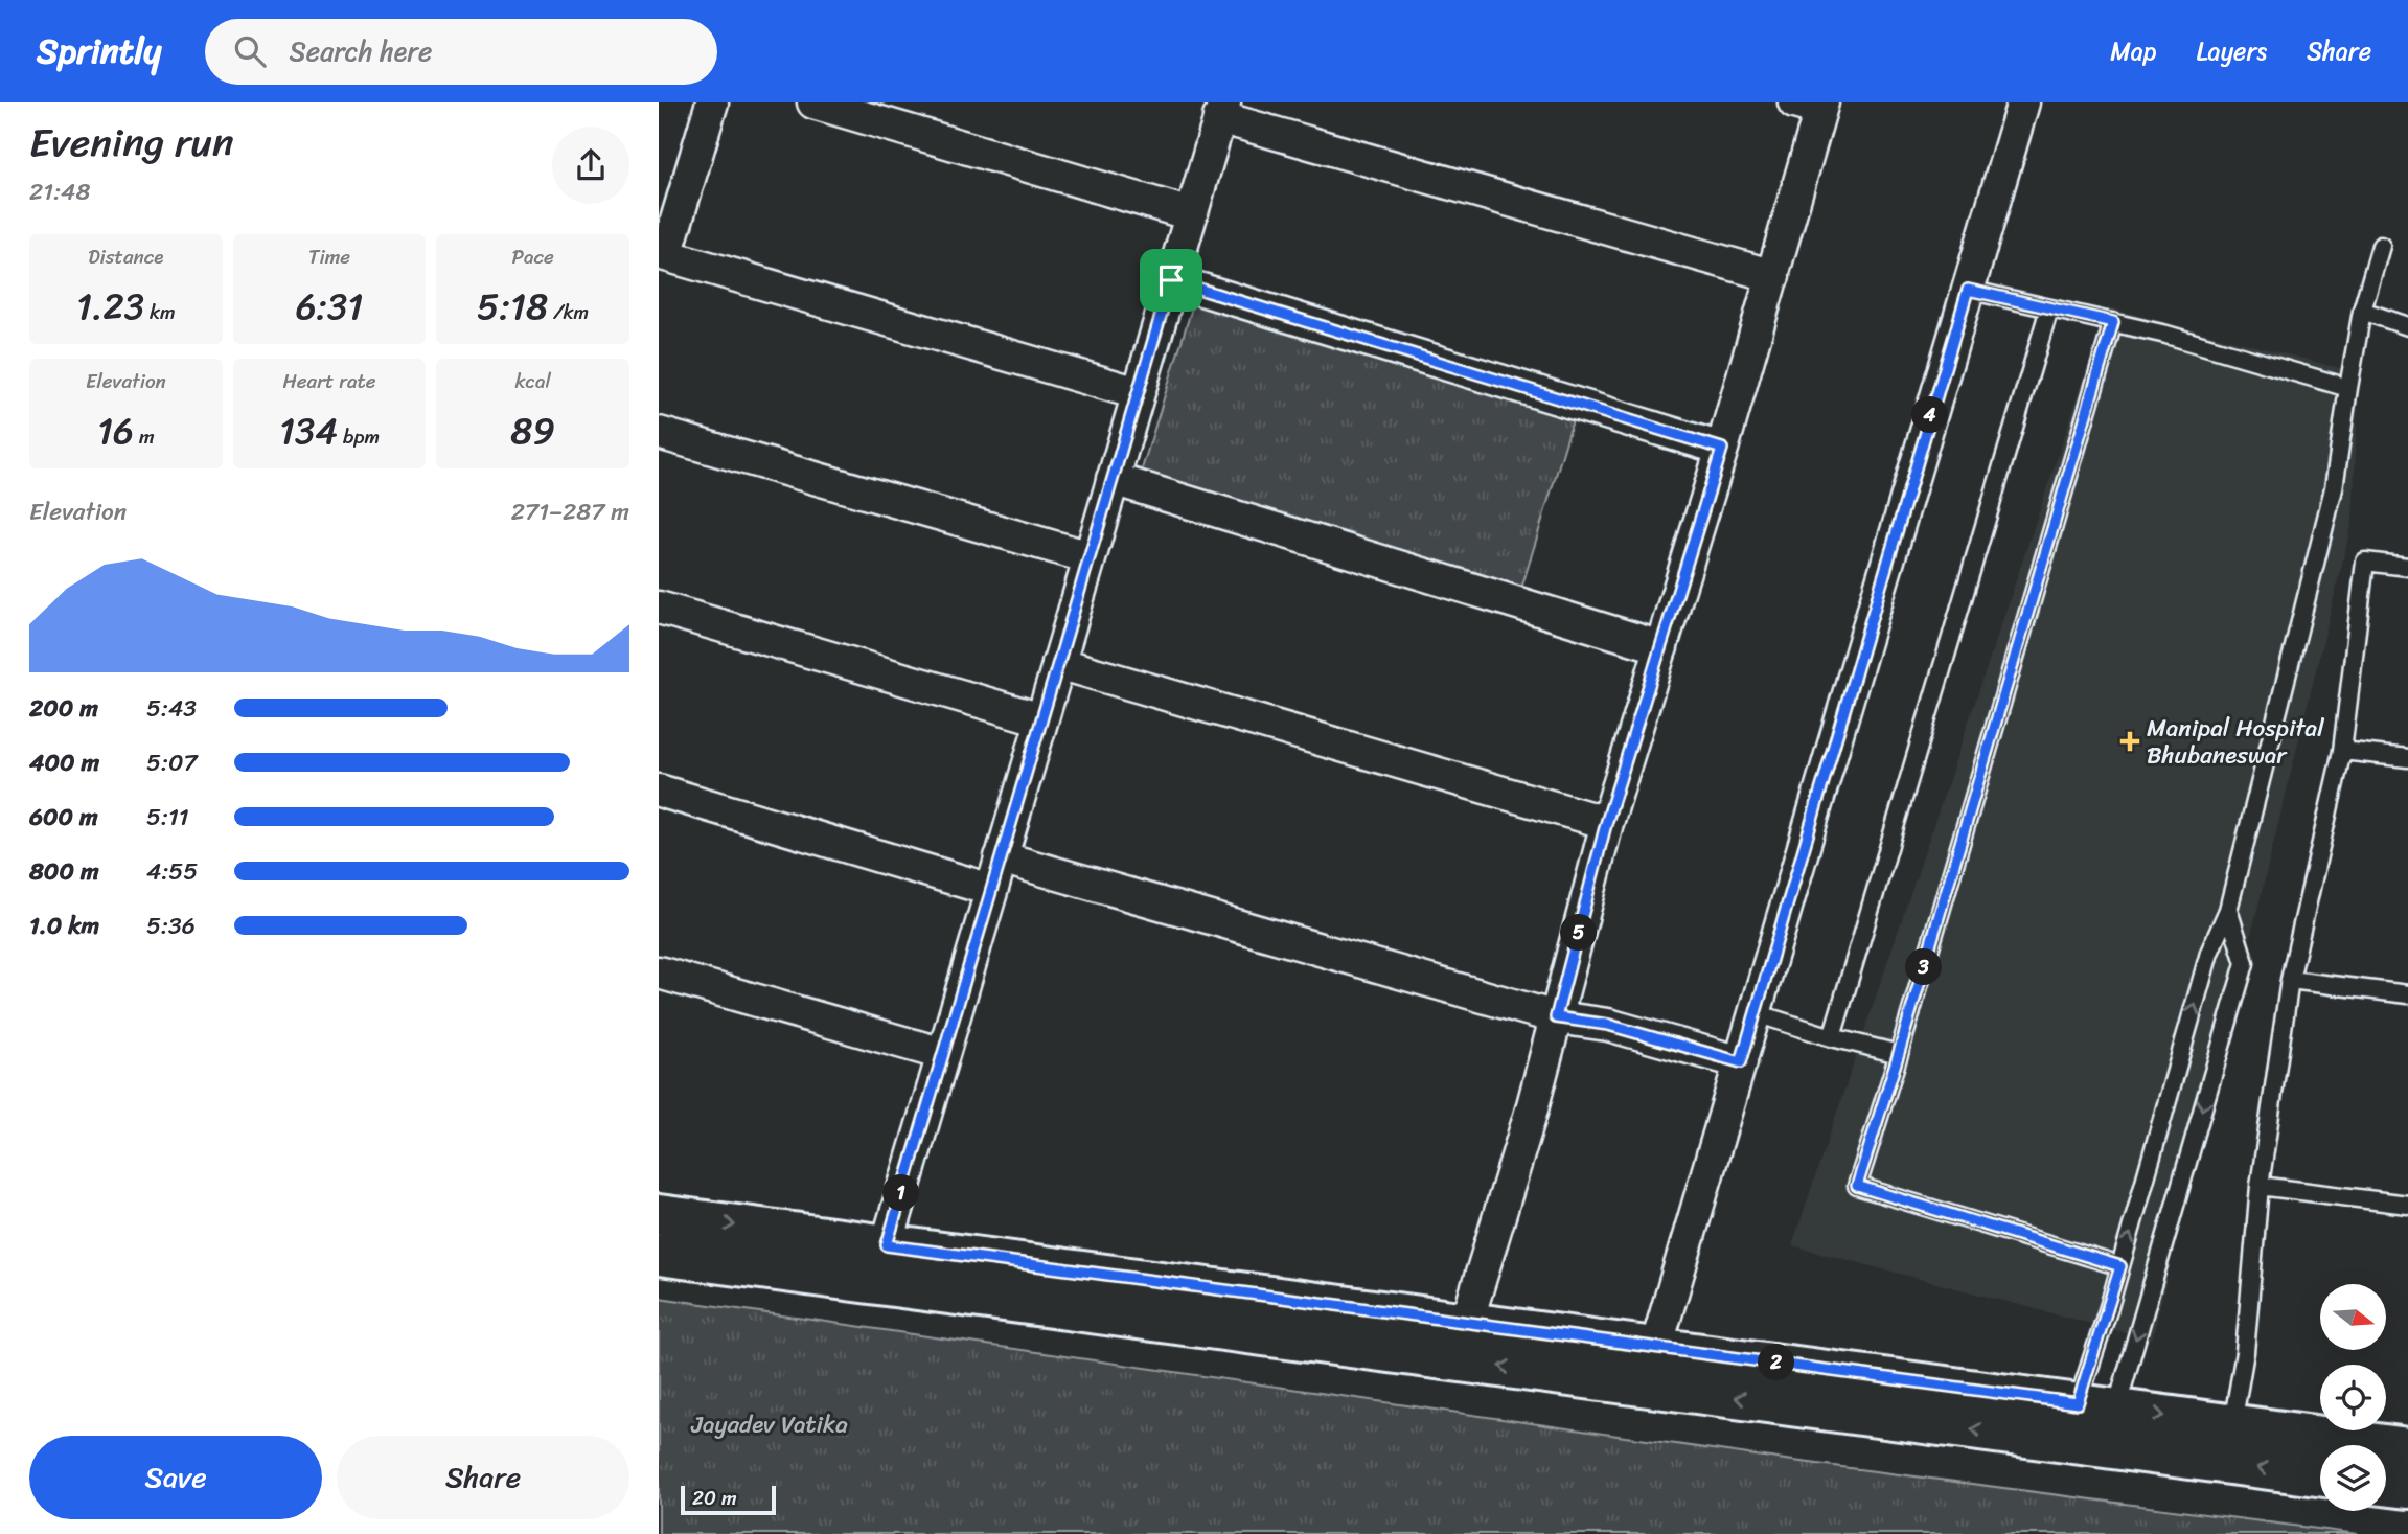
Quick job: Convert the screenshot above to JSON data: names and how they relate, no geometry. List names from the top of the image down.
{
  "parks": ["Jayadev Vatika"],
  "places": {
    "health": ["Manipal Hospital Bhubaneswar"]
  },
  "scale_bar": "20 m",
  "north": "right",
  "page": {
    "header": "Sprintly",
    "search": "Search here",
    "nav": ["Map", "Layers", "Share"],
    "heading": ["Evening run", "21:48"],
    "stats": [
      ["Distance", "1.23 km"],
      ["Time", "6:31"],
      ["Pace", "5:18 /km"],
      ["Elevation", "16 m"],
      ["Heart rate", "134 bpm"],
      ["kcal", "89"]
    ],
    "pins": [
      "4",
      "5",
      "3",
      "1",
      "2"
    ],
    "chart": ["Elevation", "271–287 m"],
    "list": [
      {
        "name": "200 m",
        "note": "5:43"
      },
      {
        "name": "400 m",
        "note": "5:07"
      },
      {
        "name": "600 m",
        "note": "5:11"
      },
      {
        "name": "800 m",
        "note": "4:55"
      },
      {
        "name": "1.0 km",
        "note": "5:36"
      }
    ],
    "buttons": ["Save", "Share"],
    "scale": "20 m"
  }
}
